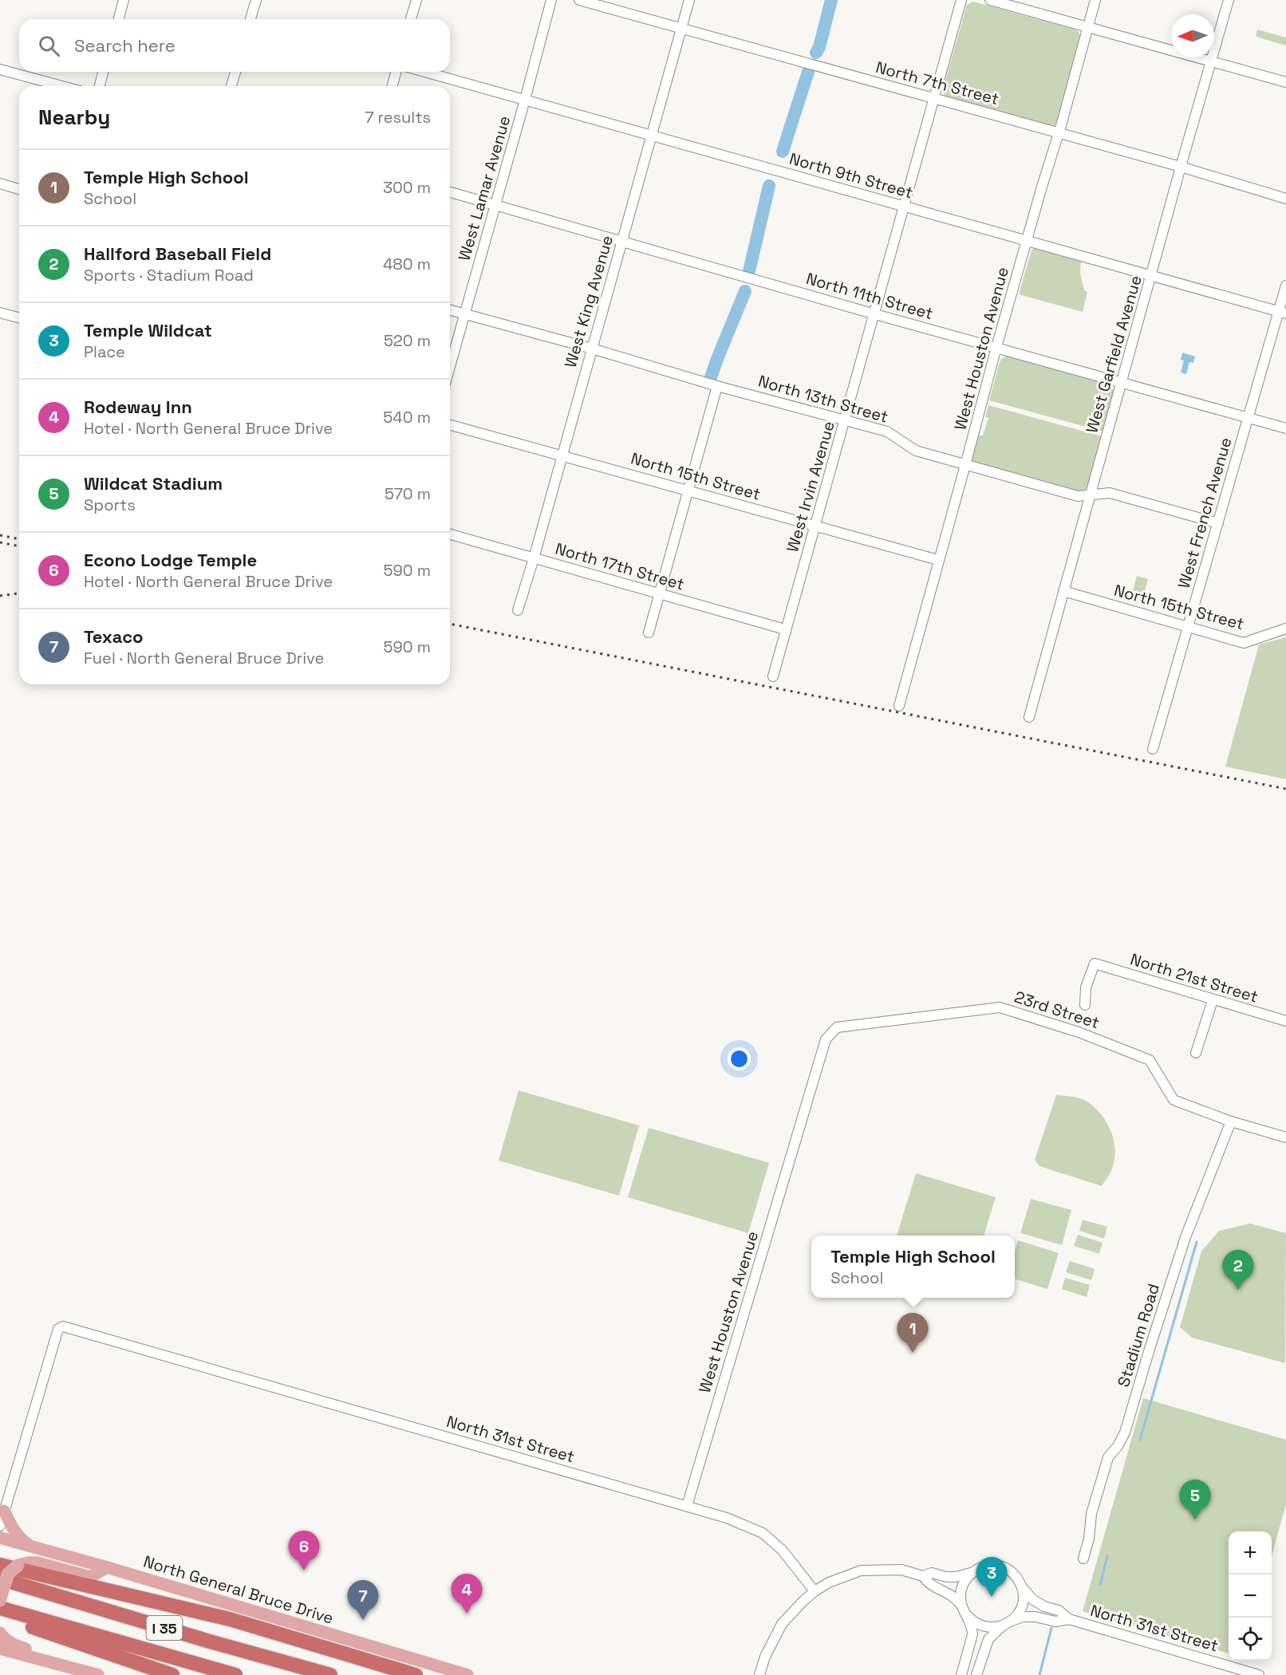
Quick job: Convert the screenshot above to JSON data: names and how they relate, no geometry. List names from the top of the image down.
{
  "streets": {
    "highway": ["I 35"],
    "main road": ["North General Bruce Drive"],
    "street": [
      "North 7th Street",
      "North 9th Street",
      "West Lamar Avenue",
      "North 11th Street",
      "West King Avenue",
      "West Houston Avenue",
      "West Garfield Avenue",
      "North 13th Street",
      "North 15th Street",
      "West Irvin Avenue",
      "West French Avenue",
      "North 17th Street",
      "North 21st Street",
      "23rd Street",
      "Stadium Road",
      "North 31st Street"
    ]
  },
  "crossings": [
    ["North 7th Street", "West King Avenue"],
    ["North 7th Street", "West Houston Avenue"],
    ["North 7th Street", "West Garfield Avenue"],
    ["North 7th Street", "West Irvin Avenue"],
    ["North 9th Street", "West Lamar Avenue"],
    ["North 9th Street", "West King Avenue"],
    ["North 9th Street", "West Houston Avenue"],
    ["North 9th Street", "West Garfield Avenue"],
    ["North 9th Street", "West Irvin Avenue"],
    ["North 9th Street", "West French Avenue"],
    ["West Lamar Avenue", "North 11th Street"],
    ["West Lamar Avenue", "North 13th Street"],
    ["North 11th Street", "West King Avenue"],
    ["North 11th Street", "West Houston Avenue"],
    ["North 11th Street", "West Garfield Avenue"],
    ["North 11th Street", "West Irvin Avenue"],
    ["North 11th Street", "West French Avenue"],
    ["West King Avenue", "North 13th Street"],
    ["West King Avenue", "North 15th Street"],
    ["West King Avenue", "North 17th Street"],
    ["West Houston Avenue", "North 13th Street"],
    ["West Houston Avenue", "North 15th Street"],
    ["West Houston Avenue", "23rd Street"],
    ["West Houston Avenue", "North 31st Street"],
    ["West Garfield Avenue", "North 13th Street"],
    ["West Garfield Avenue", "North 15th Street"],
    ["North 13th Street", "West Irvin Avenue"],
    ["North 13th Street", "West French Avenue"],
    ["North 15th Street", "West Irvin Avenue"],
    ["North 15th Street", "West French Avenue"],
    ["West Irvin Avenue", "North 17th Street"],
    ["23rd Street", "Stadium Road"]
  ],
  "north": "left",
  "page": {
    "search": "Search here",
    "heading": ["Nearby", "7 results"],
    "list": [
      {
        "mark": "1",
        "name": "Temple High School",
        "note": "School",
        "value": "300 m"
      },
      {
        "mark": "2",
        "name": "Hallford Baseball Field",
        "note": "Sports · Stadium Road",
        "value": "480 m"
      },
      {
        "mark": "3",
        "name": "Temple Wildcat",
        "note": "Place",
        "value": "520 m"
      },
      {
        "mark": "4",
        "name": "Rodeway Inn",
        "note": "Hotel · North General Bruce Drive",
        "value": "540 m"
      },
      {
        "mark": "5",
        "name": "Wildcat Stadium",
        "note": "Sports",
        "value": "570 m"
      },
      {
        "mark": "6",
        "name": "Econo Lodge Temple",
        "note": "Hotel · North General Bruce Drive",
        "value": "590 m"
      },
      {
        "mark": "7",
        "name": "Texaco",
        "note": "Fuel · North General Bruce Drive",
        "value": "590 m"
      }
    ],
    "popup": ["Temple High School", "School"],
    "pins": [
      "2",
      "1",
      "5",
      "6",
      "3",
      "4",
      "7"
    ],
    "map_buttons": ["+", "−"]
  }
}
